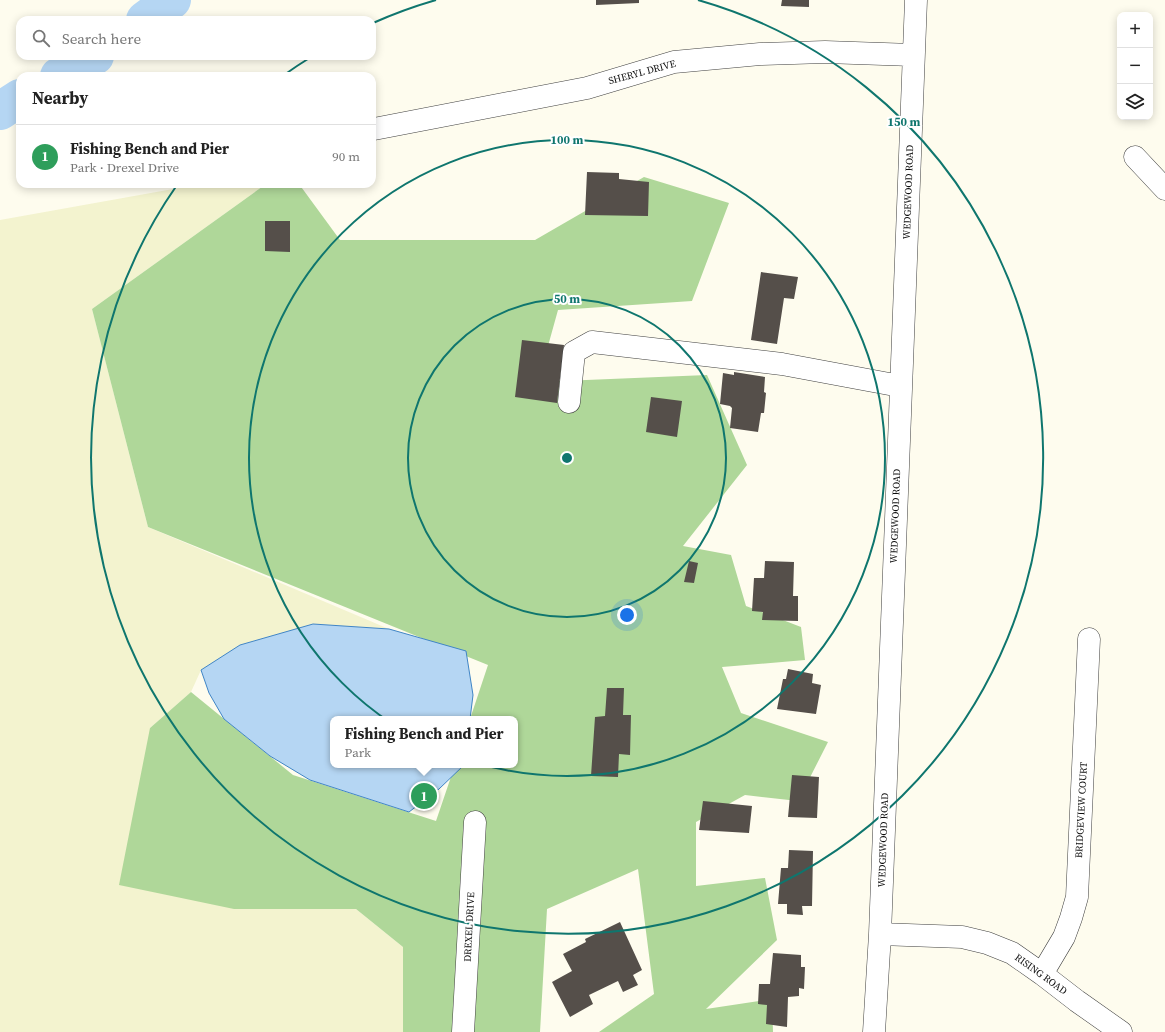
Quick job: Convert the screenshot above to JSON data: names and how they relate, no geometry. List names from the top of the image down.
{
  "streets": {
    "street": [
      "SHERYL DRIVE",
      "WEDGEWOOD ROAD",
      "BRIDGEVIEW COURT",
      "DREXEL DRIVE",
      "RISING ROAD"
    ]
  },
  "crossings": [
    ["SHERYL DRIVE", "WEDGEWOOD ROAD"],
    ["WEDGEWOOD ROAD", "RISING ROAD"],
    ["BRIDGEVIEW COURT", "RISING ROAD"]
  ],
  "page": {
    "map_buttons": ["+", "−"],
    "search": "Search here",
    "heading": "Nearby",
    "list": [
      {
        "mark": "1",
        "name": "Fishing Bench and Pier",
        "note": "Park · Drexel Drive",
        "value": "90 m"
      }
    ],
    "popup": ["Fishing Bench and Pier", "Park"],
    "pins": "1"
  },
  "rings": ["150 m", "100 m", "50 m"]
}
